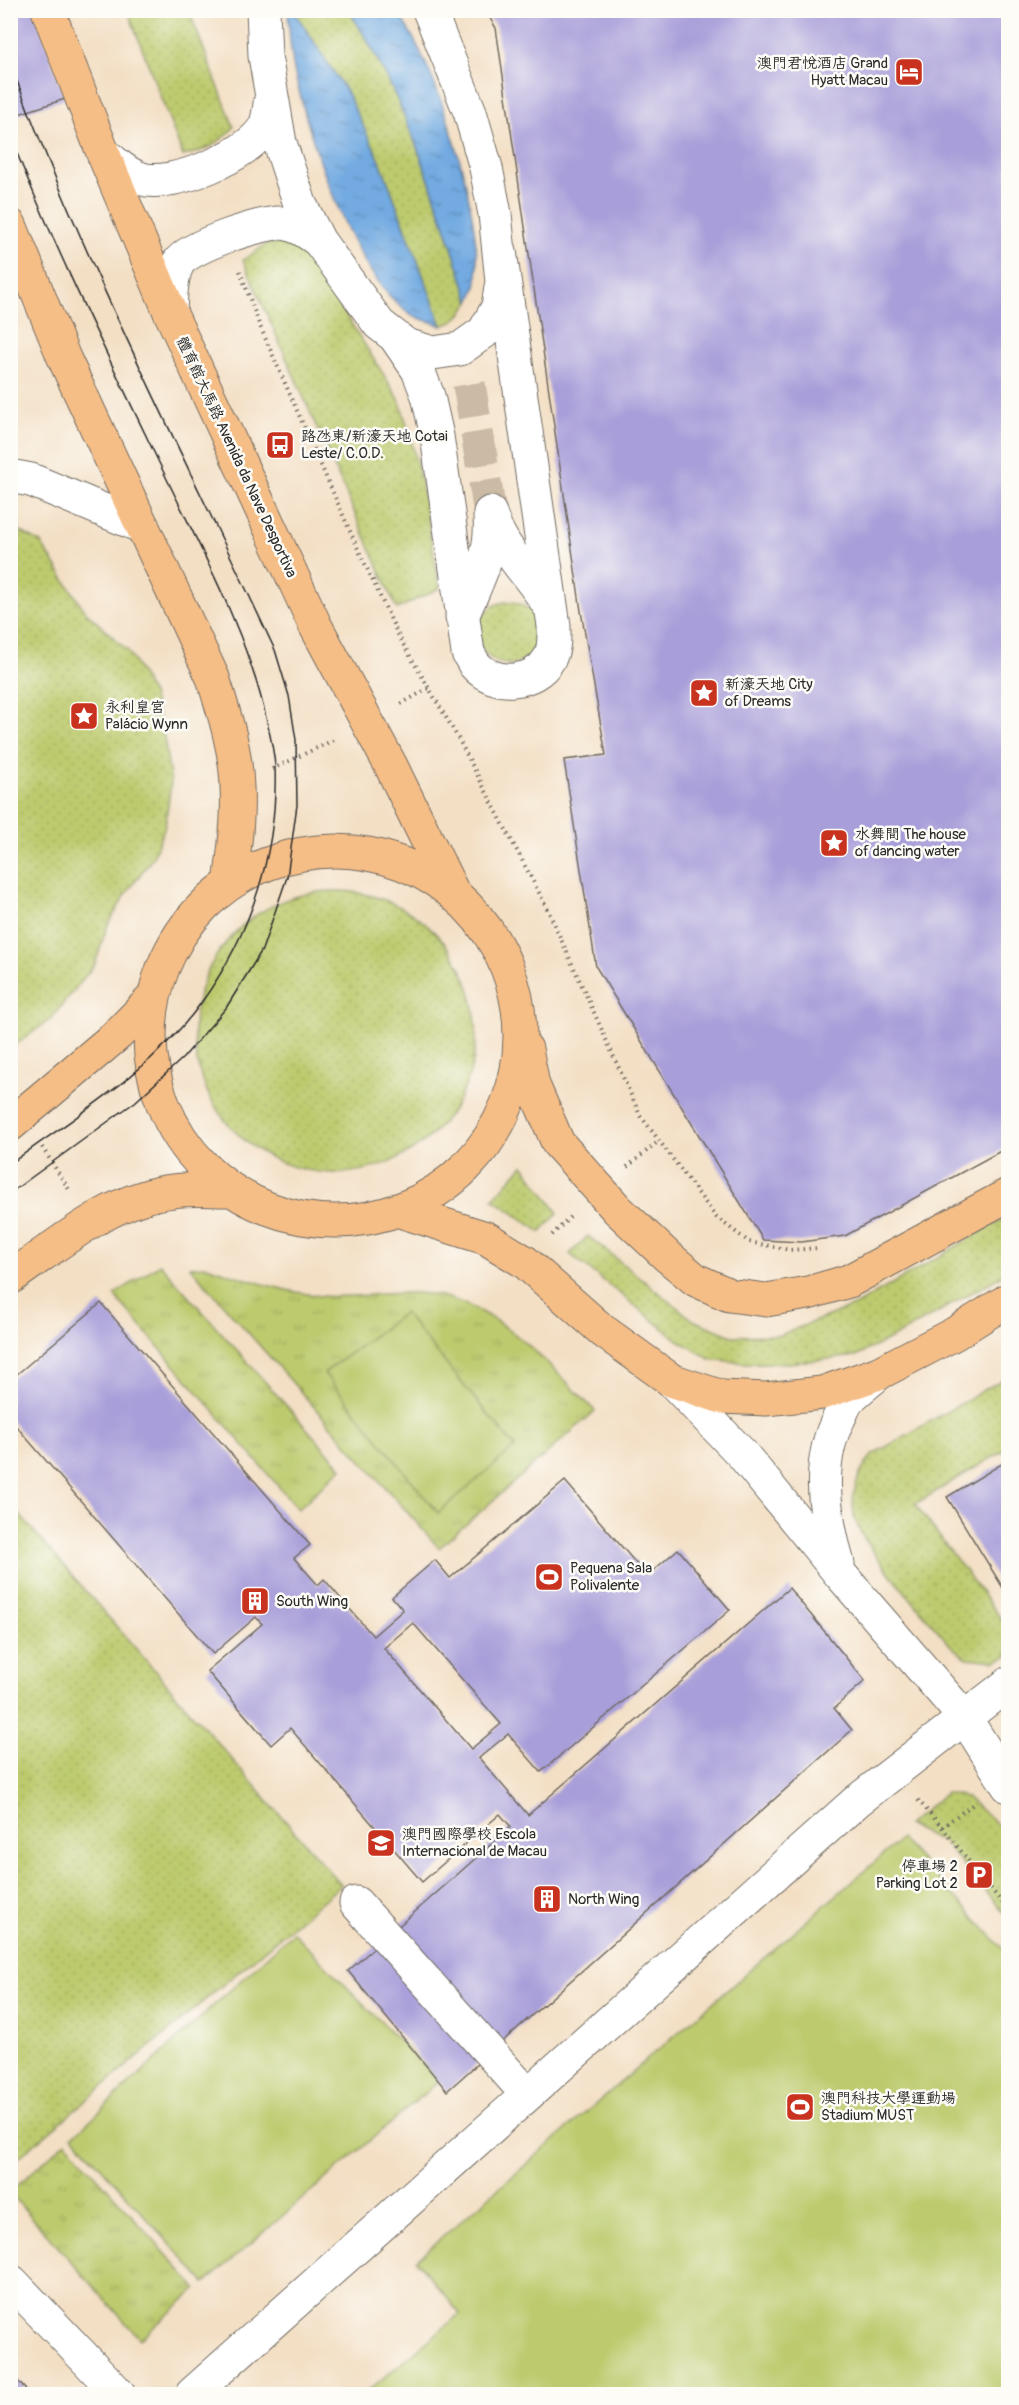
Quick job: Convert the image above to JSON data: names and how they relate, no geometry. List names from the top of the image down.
{
  "streets": {
    "main road": ["體育館大馬路 Avenida da Nave Desportiva"]
  },
  "places": {
    "hotel": ["澳門君悅酒店 Grand Hyatt Macau"],
    "bus stop": ["路氹東/新濠天地 Cotai Leste/ C.O.D."],
    "place": ["新濠天地 City of Dreams", "永利皇宮 Palácio Wynn", "水舞間 The house of dancing water"],
    "sports": ["Pequena Sala Polivalente", "澳門科技大學運動場 Stadium MUST"],
    "building": ["South Wing", "North Wing"],
    "school or university": ["澳門國際學校 Escola Internacional de Macau"],
    "parking": ["停車場 2 Parking Lot 2"]
  }
}
